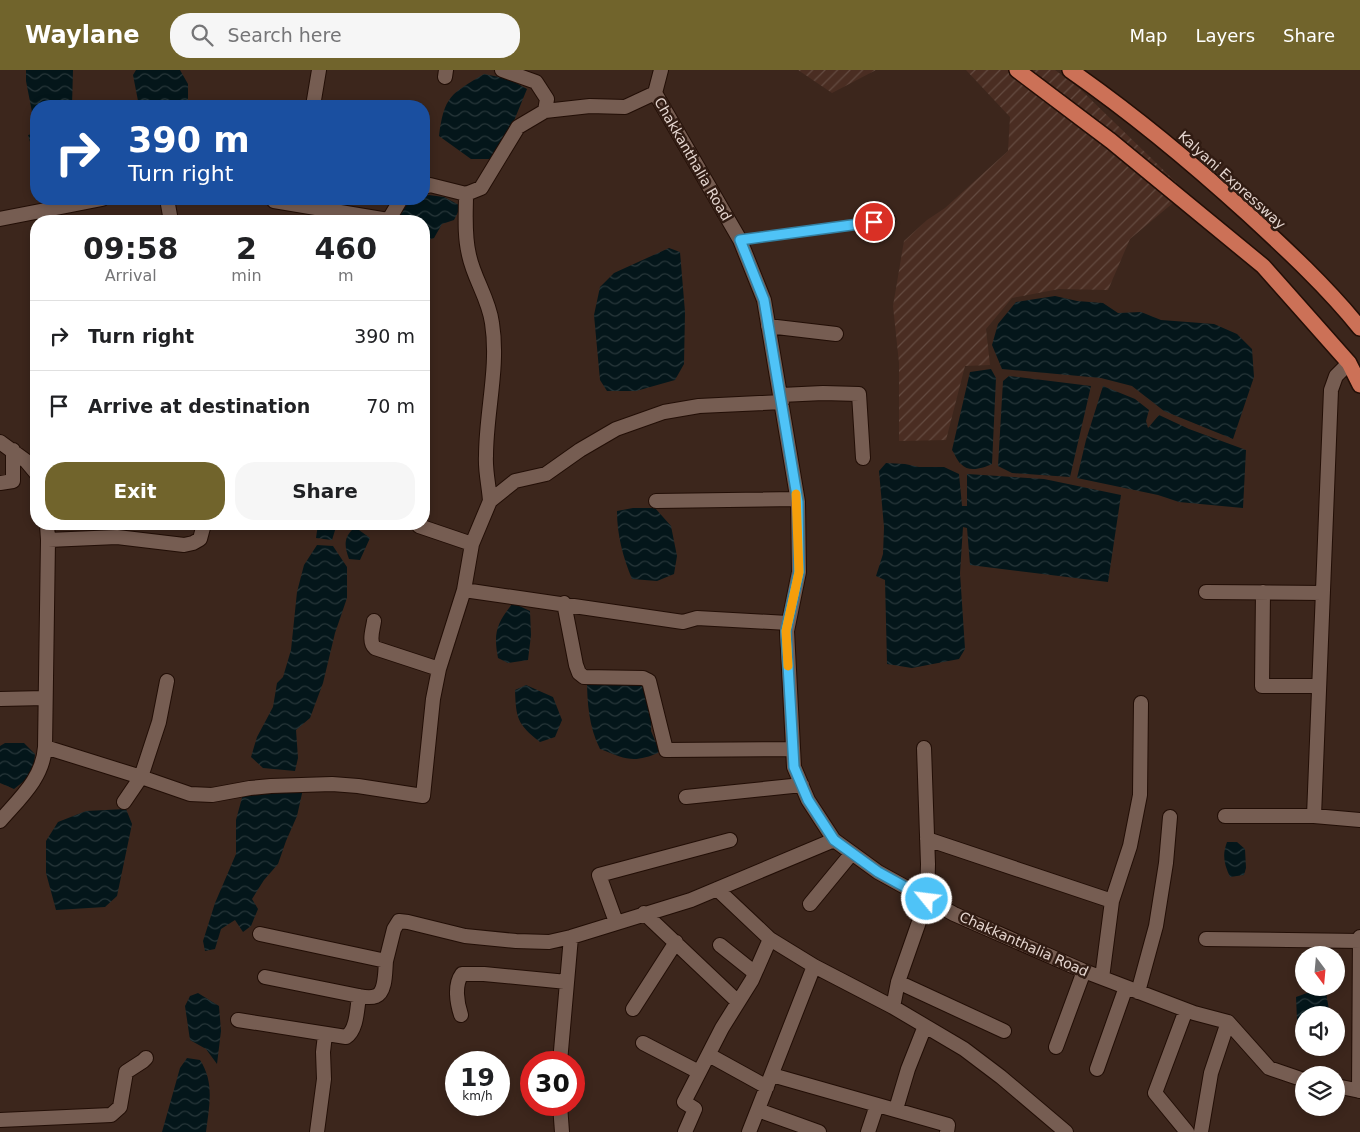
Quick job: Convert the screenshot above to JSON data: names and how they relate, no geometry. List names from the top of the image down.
{
  "streets": {
    "highway": ["Kalyani Expressway"],
    "street": ["Chakkanthalia Road"]
  },
  "north": "bottom",
  "page": {
    "header": "Waylane",
    "search": "Search here",
    "nav": ["Map", "Layers", "Share"],
    "turn": ["390 m", "Turn right"],
    "eta": [
      "09:58",
      "Arrival",
      "2",
      "min",
      "460",
      "m"
    ],
    "list": [
      {
        "name": "Turn right",
        "value": "390 m"
      },
      {
        "name": "Arrive at destination",
        "value": "70 m"
      }
    ],
    "buttons": ["Exit", "Share"],
    "speed": "19 km/h",
    "limit": "30"
  }
}
